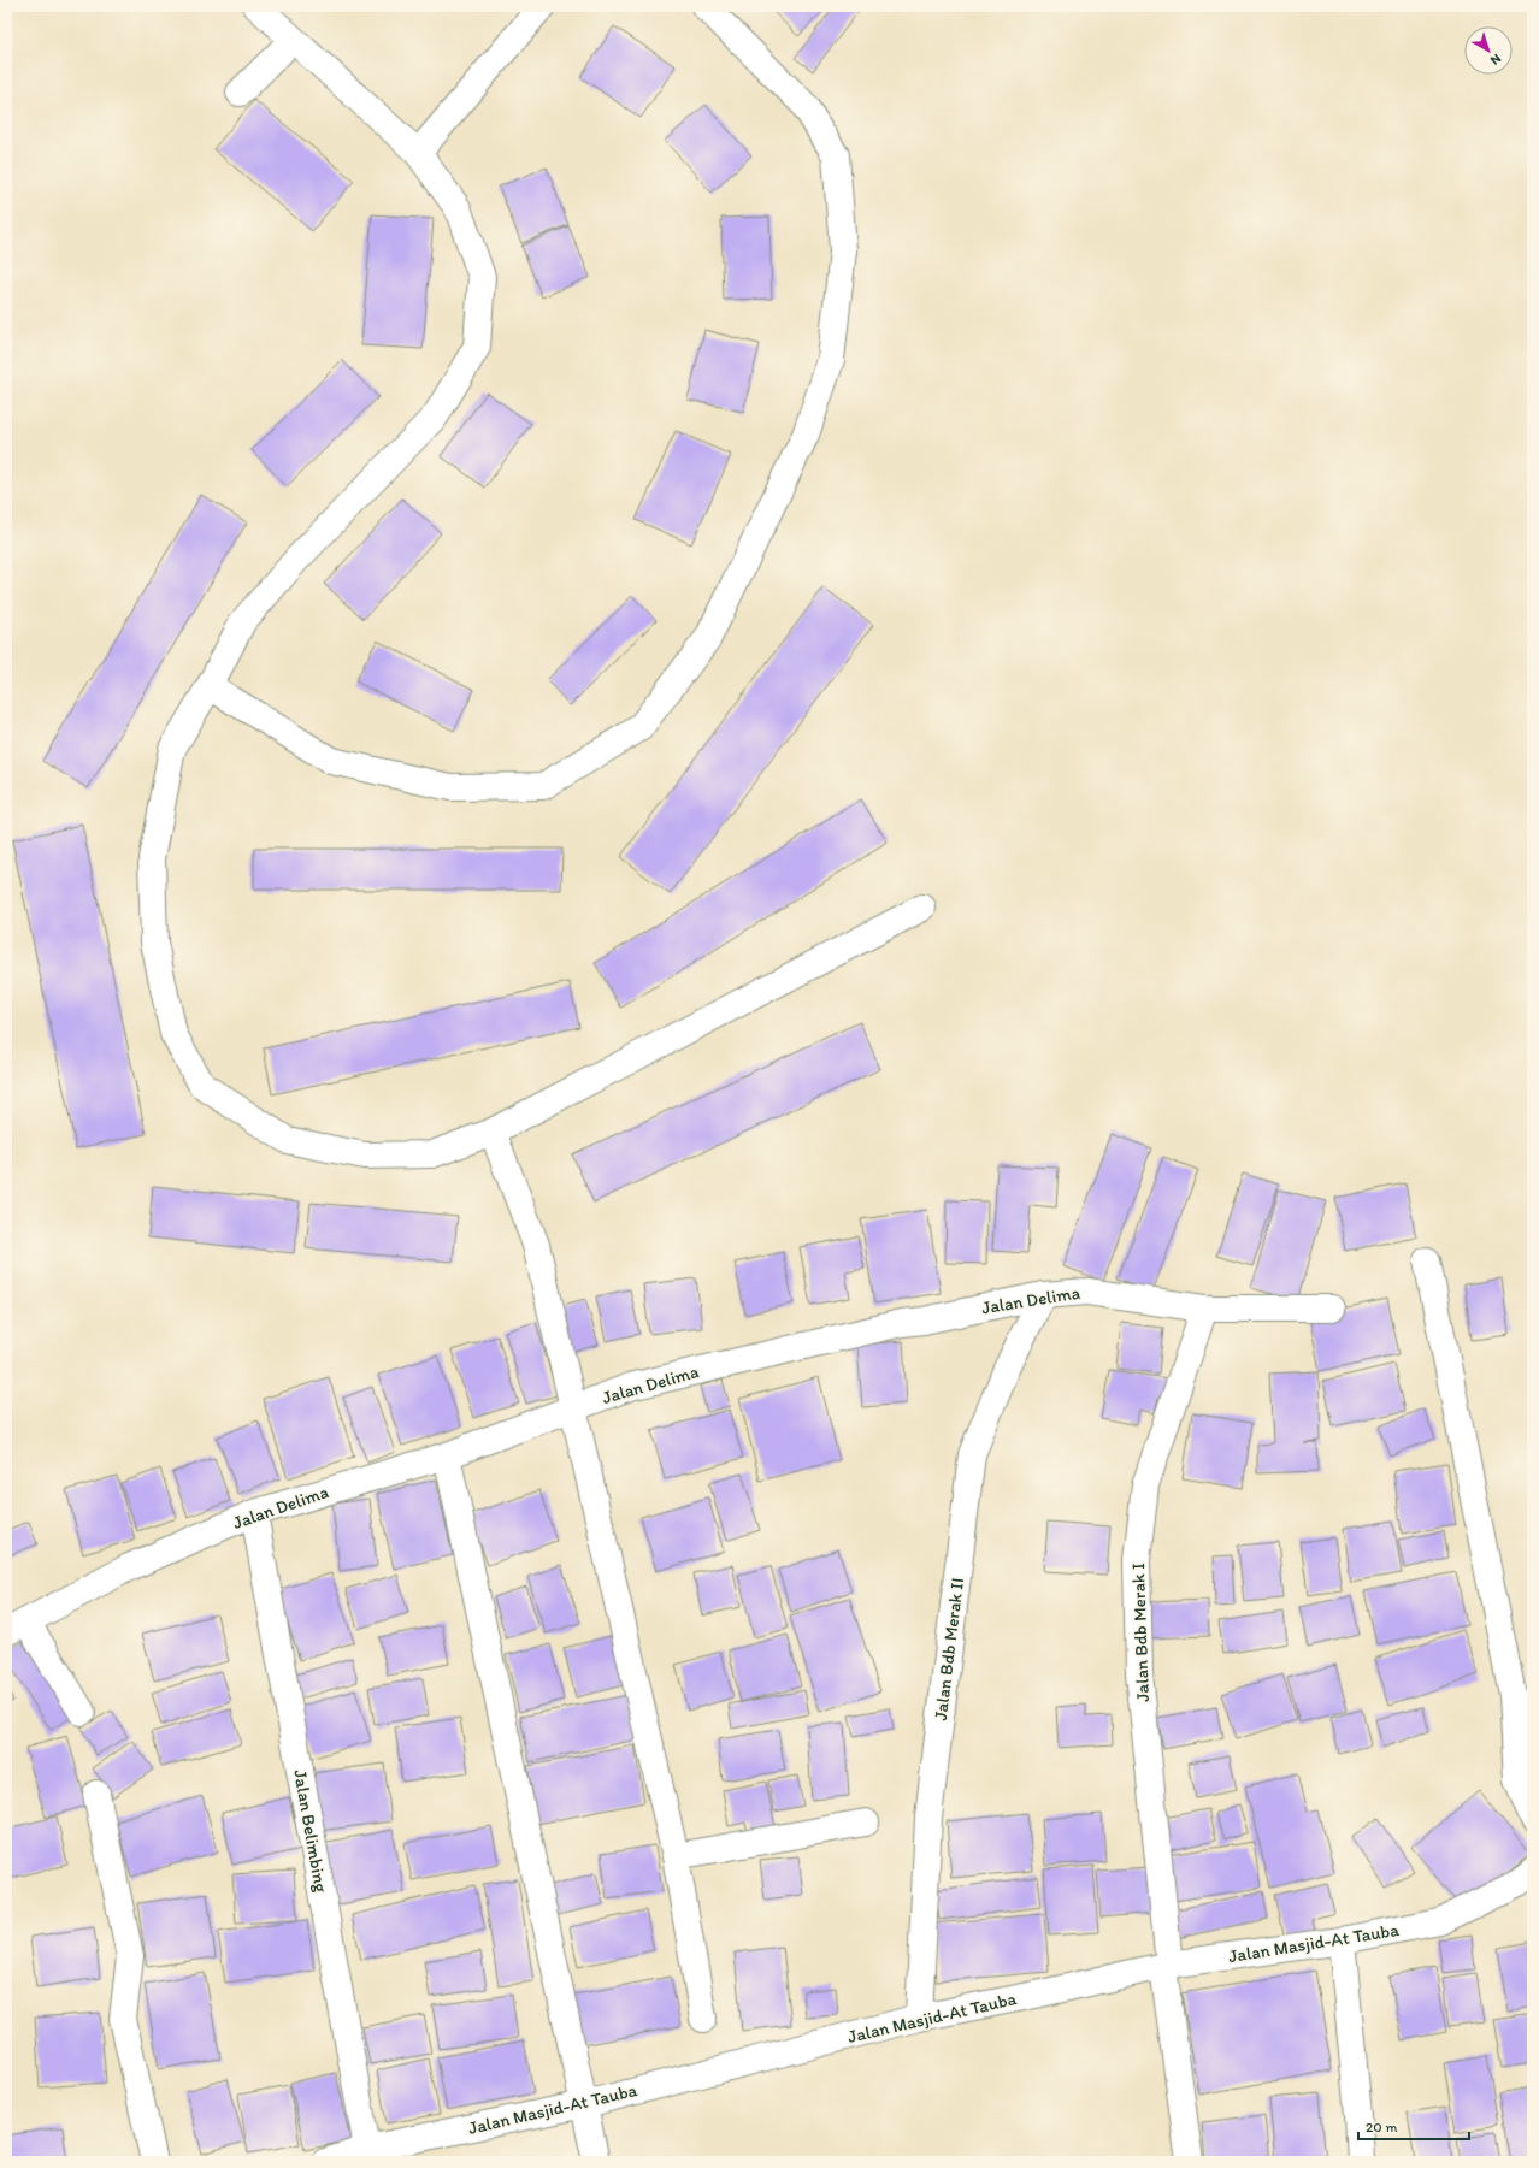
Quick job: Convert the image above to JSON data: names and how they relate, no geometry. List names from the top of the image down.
{
  "streets": {
    "street": [
      "Jalan Delima",
      "Jalan Bdb Merak I",
      "Jalan Bdb Merak II",
      "Jalan Belimbing",
      "Jalan Masjid-At Tauba"
    ]
  },
  "crossings": [
    ["Jalan Delima", "Jalan Bdb Merak I"],
    ["Jalan Delima", "Jalan Bdb Merak II"],
    ["Jalan Delima", "Jalan Belimbing"],
    ["Jalan Bdb Merak I", "Jalan Masjid-At Tauba"],
    ["Jalan Bdb Merak II", "Jalan Masjid-At Tauba"],
    ["Jalan Belimbing", "Jalan Masjid-At Tauba"]
  ],
  "scale_bar": "20 m",
  "north": "bottom right"
}
